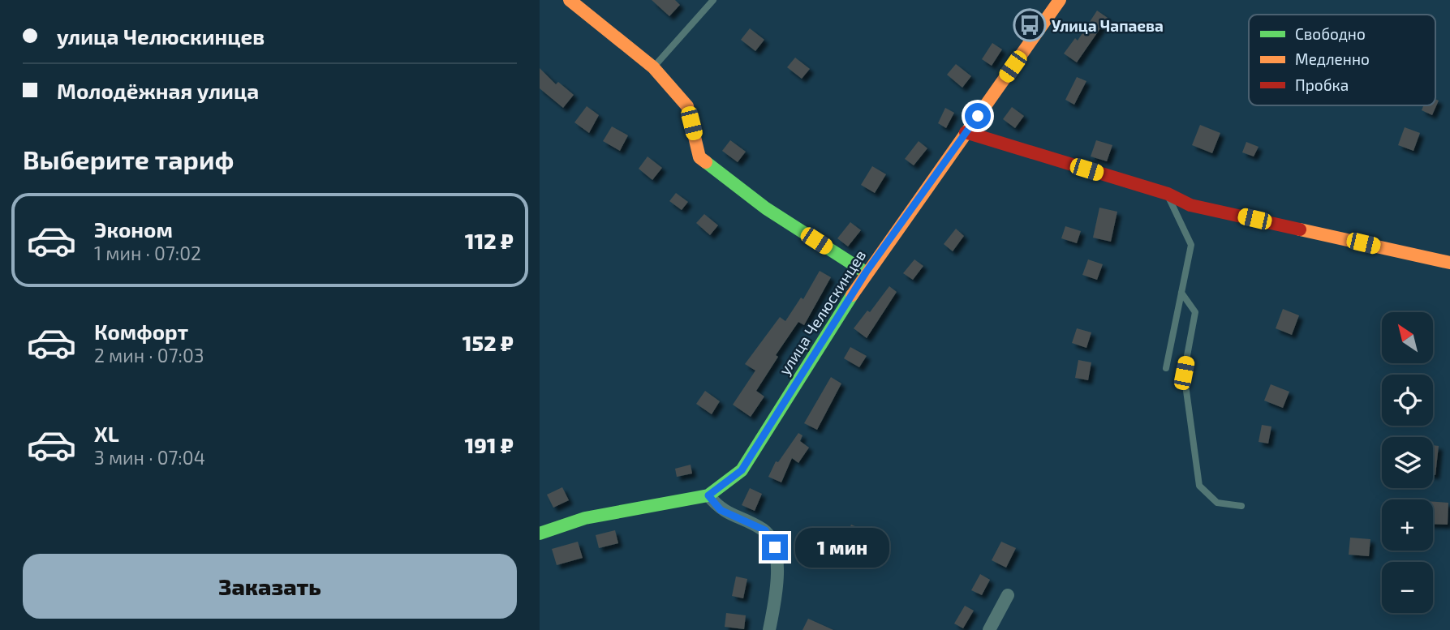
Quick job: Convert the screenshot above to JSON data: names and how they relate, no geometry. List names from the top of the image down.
{
  "streets": {
    "street": ["улица Челюскинцев"]
  },
  "places": {
    "bus stop": ["Улица Чапаева"]
  },
  "legend": ["Свободно", "Медленно", "Пробка"],
  "north": "top left",
  "page": {
    "banner": ["улица Челюскинцев", "Молодёжная улица"],
    "heading": "Выберите тариф",
    "list": [
      {
        "name": "Эконом",
        "note": "1 мин · 07:02",
        "value": "112 ₽"
      },
      {
        "name": "Комфорт",
        "note": "2 мин · 07:03",
        "value": "152 ₽"
      },
      {
        "name": "XL",
        "note": "3 мин · 07:04",
        "value": "191 ₽"
      }
    ],
    "map_buttons": ["+", "−"],
    "bubble": "1 мин",
    "buttons": "Заказать"
  }
}
